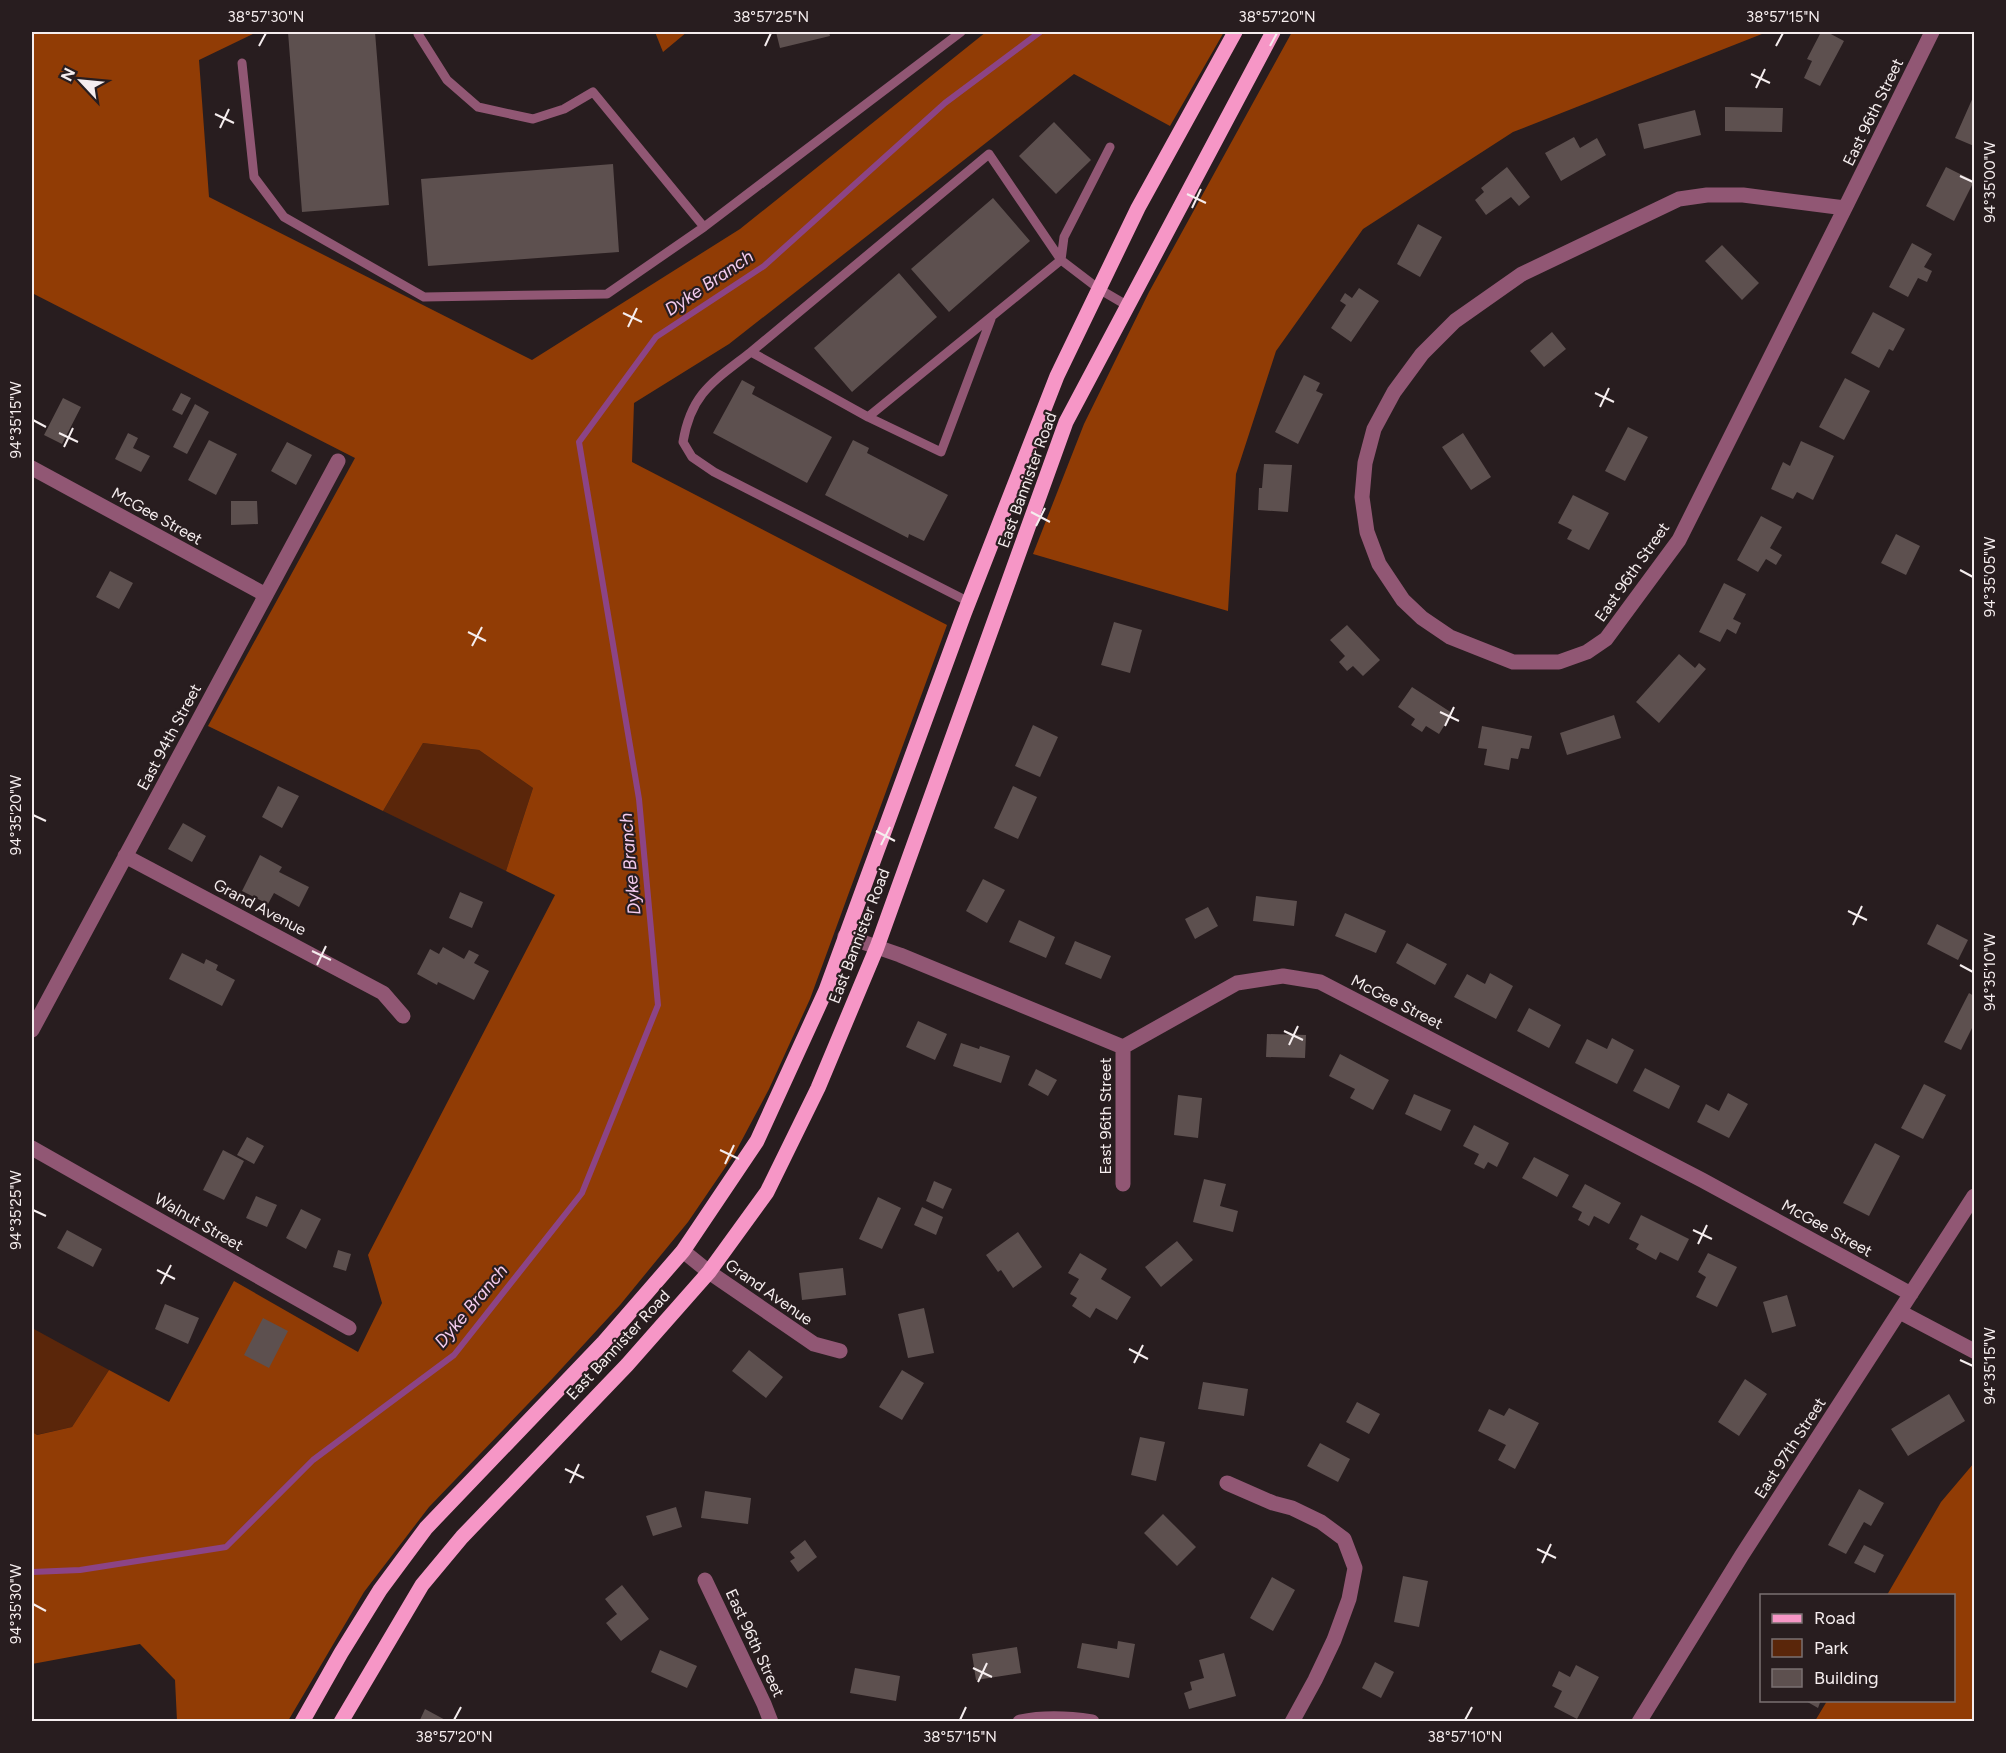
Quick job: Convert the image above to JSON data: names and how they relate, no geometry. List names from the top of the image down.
{
  "streets": {
    "main road": ["East Bannister Road"],
    "street": [
      "East 96th Street",
      "McGee Street",
      "East 94th Street",
      "Grand Avenue",
      "Walnut Street",
      "East 97th Street"
    ]
  },
  "crossings": [
    ["East 96th Street", "McGee Street"],
    ["East Bannister Road", "Grand Avenue"],
    ["McGee Street", "East 94th Street"],
    ["McGee Street", "East 97th Street"],
    ["East 94th Street", "Grand Avenue"]
  ],
  "water": ["Dyke Branch"],
  "legend": ["Road", "Park", "Building"],
  "north": "top left",
  "coordinates": [
    "38°57'30\"N",
    "38°57'25\"N",
    "38°57'20\"N",
    "38°57'15\"N",
    "94°35'00\"W",
    "94°35'15\"W",
    "94°35'05\"W",
    "94°35'20\"W",
    "94°35'10\"W",
    "94°35'25\"W",
    "94°35'30\"W",
    "38°57'10\"N"
  ]
}
